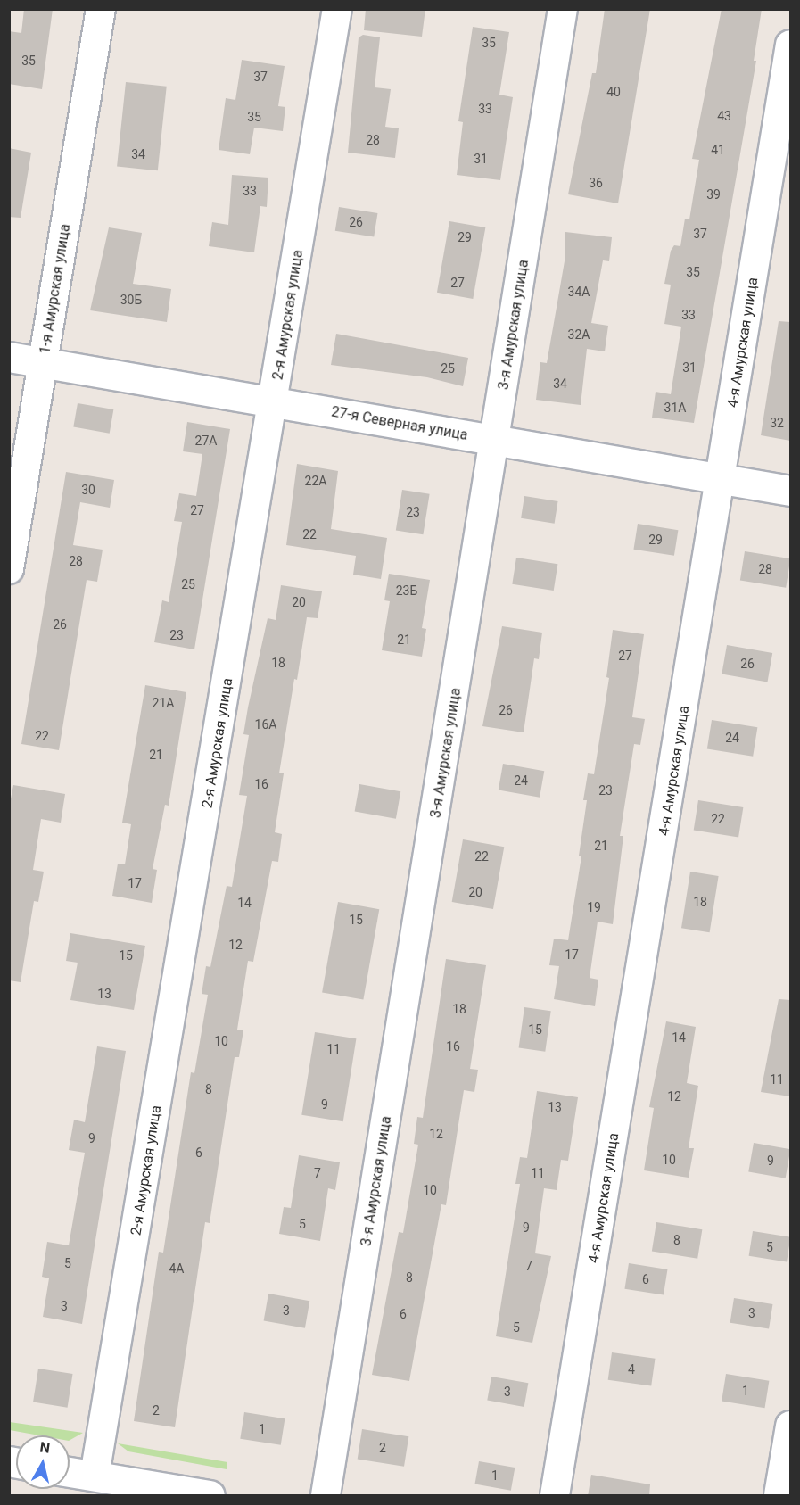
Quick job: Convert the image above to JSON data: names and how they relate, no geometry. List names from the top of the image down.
{
  "streets": {
    "street": [
      "1-я Амурская улица",
      "2-я Амурская улица",
      "3-я Амурская улица",
      "4-я Амурская улица",
      "27-я Северная улица"
    ]
  },
  "crossings": [
    ["1-я Амурская улица", "27-я Северная улица"],
    ["2-я Амурская улица", "27-я Северная улица"],
    ["3-я Амурская улица", "27-я Северная улица"],
    ["4-я Амурская улица", "27-я Северная улица"]
  ],
  "house_numbers": [
    "35",
    "35",
    "37",
    "40",
    "33",
    "43",
    "35",
    "28",
    "41",
    "34",
    "31",
    "36",
    "33",
    "39",
    "26",
    "37",
    "29",
    "35",
    "27",
    "34А",
    "30Б",
    "33",
    "32А",
    "31",
    "25",
    "34",
    "31А",
    "32",
    "27А",
    "22А",
    "30",
    "27",
    "23",
    "22",
    "29",
    "28",
    "28",
    "25",
    "23Б",
    "20",
    "26",
    "23",
    "21",
    "27",
    "18",
    "26",
    "21А",
    "26",
    "16А",
    "22",
    "24",
    "21",
    "24",
    "16",
    "23",
    "22",
    "21",
    "22",
    "17",
    "20",
    "18",
    "14",
    "19",
    "15",
    "12",
    "17",
    "15",
    "13",
    "18",
    "15",
    "14",
    "10",
    "16",
    "11",
    "11",
    "8",
    "12",
    "9",
    "13",
    "12",
    "9",
    "6",
    "10",
    "9",
    "7",
    "11",
    "10",
    "5",
    "9",
    "8",
    "5",
    "5",
    "7",
    "4А",
    "8",
    "6",
    "3",
    "3",
    "3",
    "6",
    "5",
    "4",
    "1",
    "3",
    "2",
    "1",
    "2",
    "1"
  ],
  "north": "top"
}
